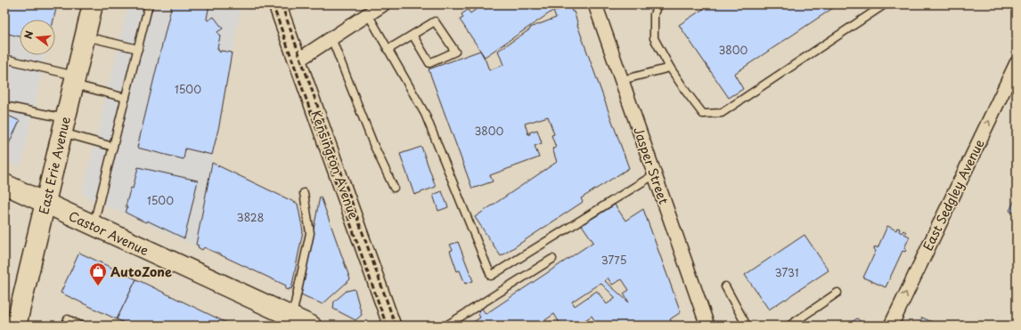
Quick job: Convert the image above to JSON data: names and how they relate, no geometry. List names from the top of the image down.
{
  "streets": {
    "main road": ["East Erie Avenue", "Castor Avenue"],
    "street": ["Kensington Avenue", "Jasper Street", "East Sedgley Avenue"]
  },
  "crossings": [
    ["East Erie Avenue", "Castor Avenue"]
  ],
  "one_way": ["East Sedgley Avenue"],
  "places": {
    "shop": ["AutoZone"]
  },
  "house_numbers": [
    "3800",
    "1500",
    "3800",
    "1500",
    "3828",
    "3775",
    "3731"
  ],
  "north": "left"
}
